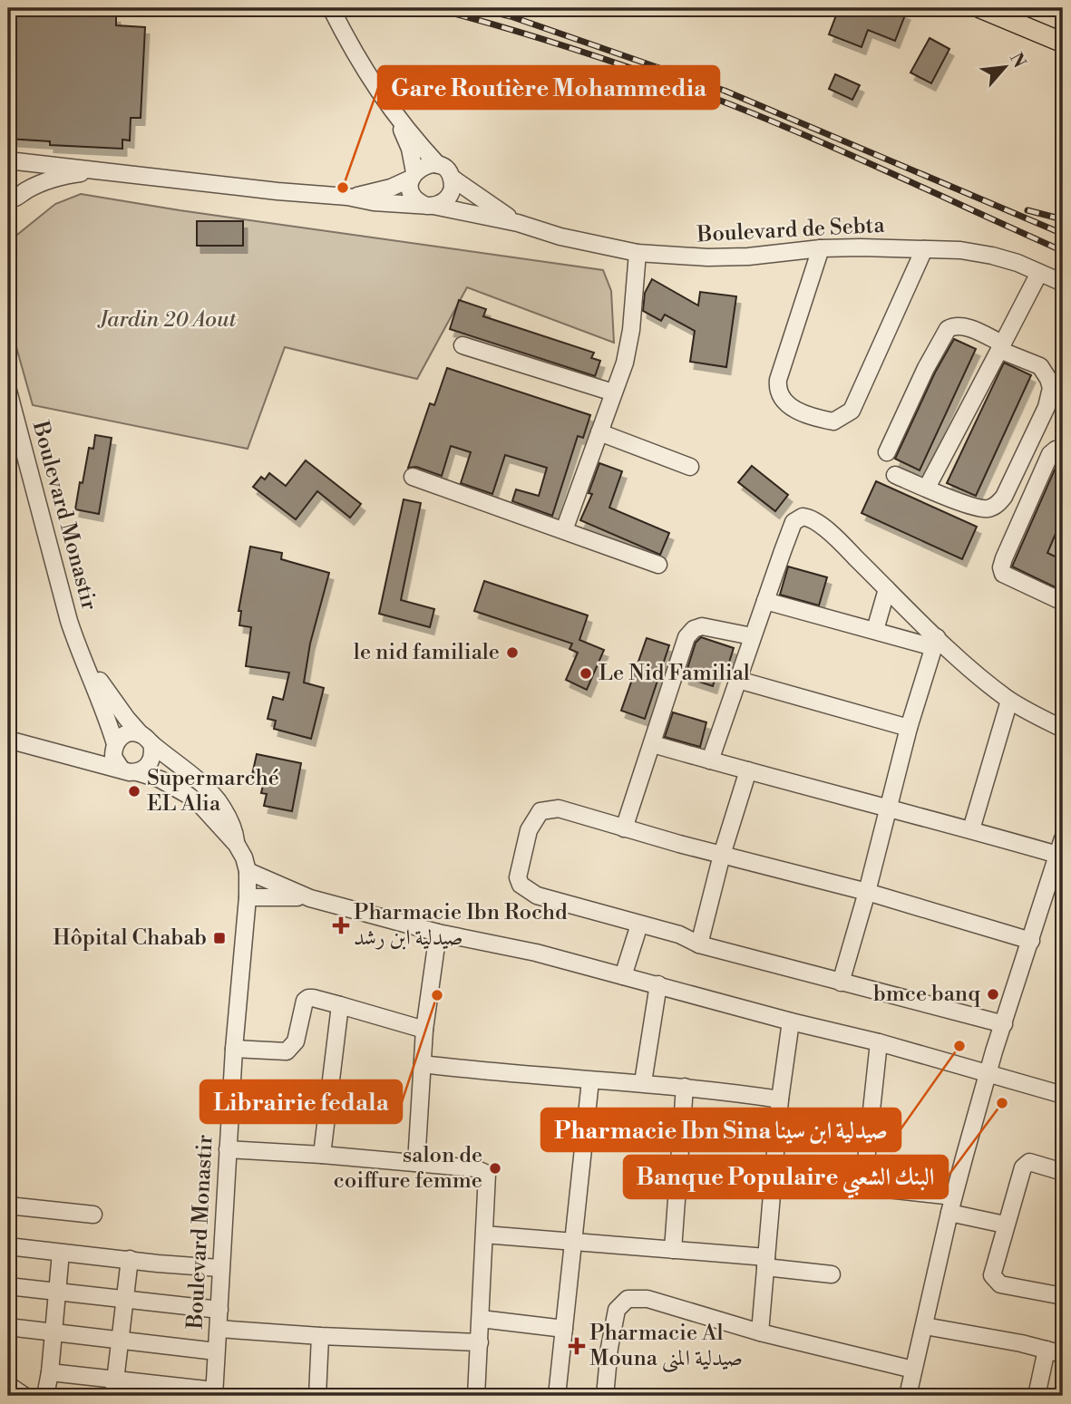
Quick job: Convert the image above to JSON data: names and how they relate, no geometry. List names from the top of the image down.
{
  "streets": {
    "street": ["Boulevard de Sebta", "Boulevard Monastir"]
  },
  "parks": ["Jardin 20 Aout"],
  "places": {
    "other": [
      "Gare Routière Mohammedia",
      "le nid familiale",
      "Le Nid Familial",
      "Supermarché EL Alia",
      "bmce banq",
      "Librairie fedala",
      "Pharmacie Ibn Sina صيدلية ابن سينا",
      "Banque Populaire البنك الشعبي",
      "salon de coiffure femme"
    ],
    "health": ["Pharmacie Ibn Rochd صيدلية ابن رشد", "Pharmacie Al Mouna صيدلية المنى"],
    "transit": ["Hôpital Chabab"]
  },
  "north": "top right"
}
